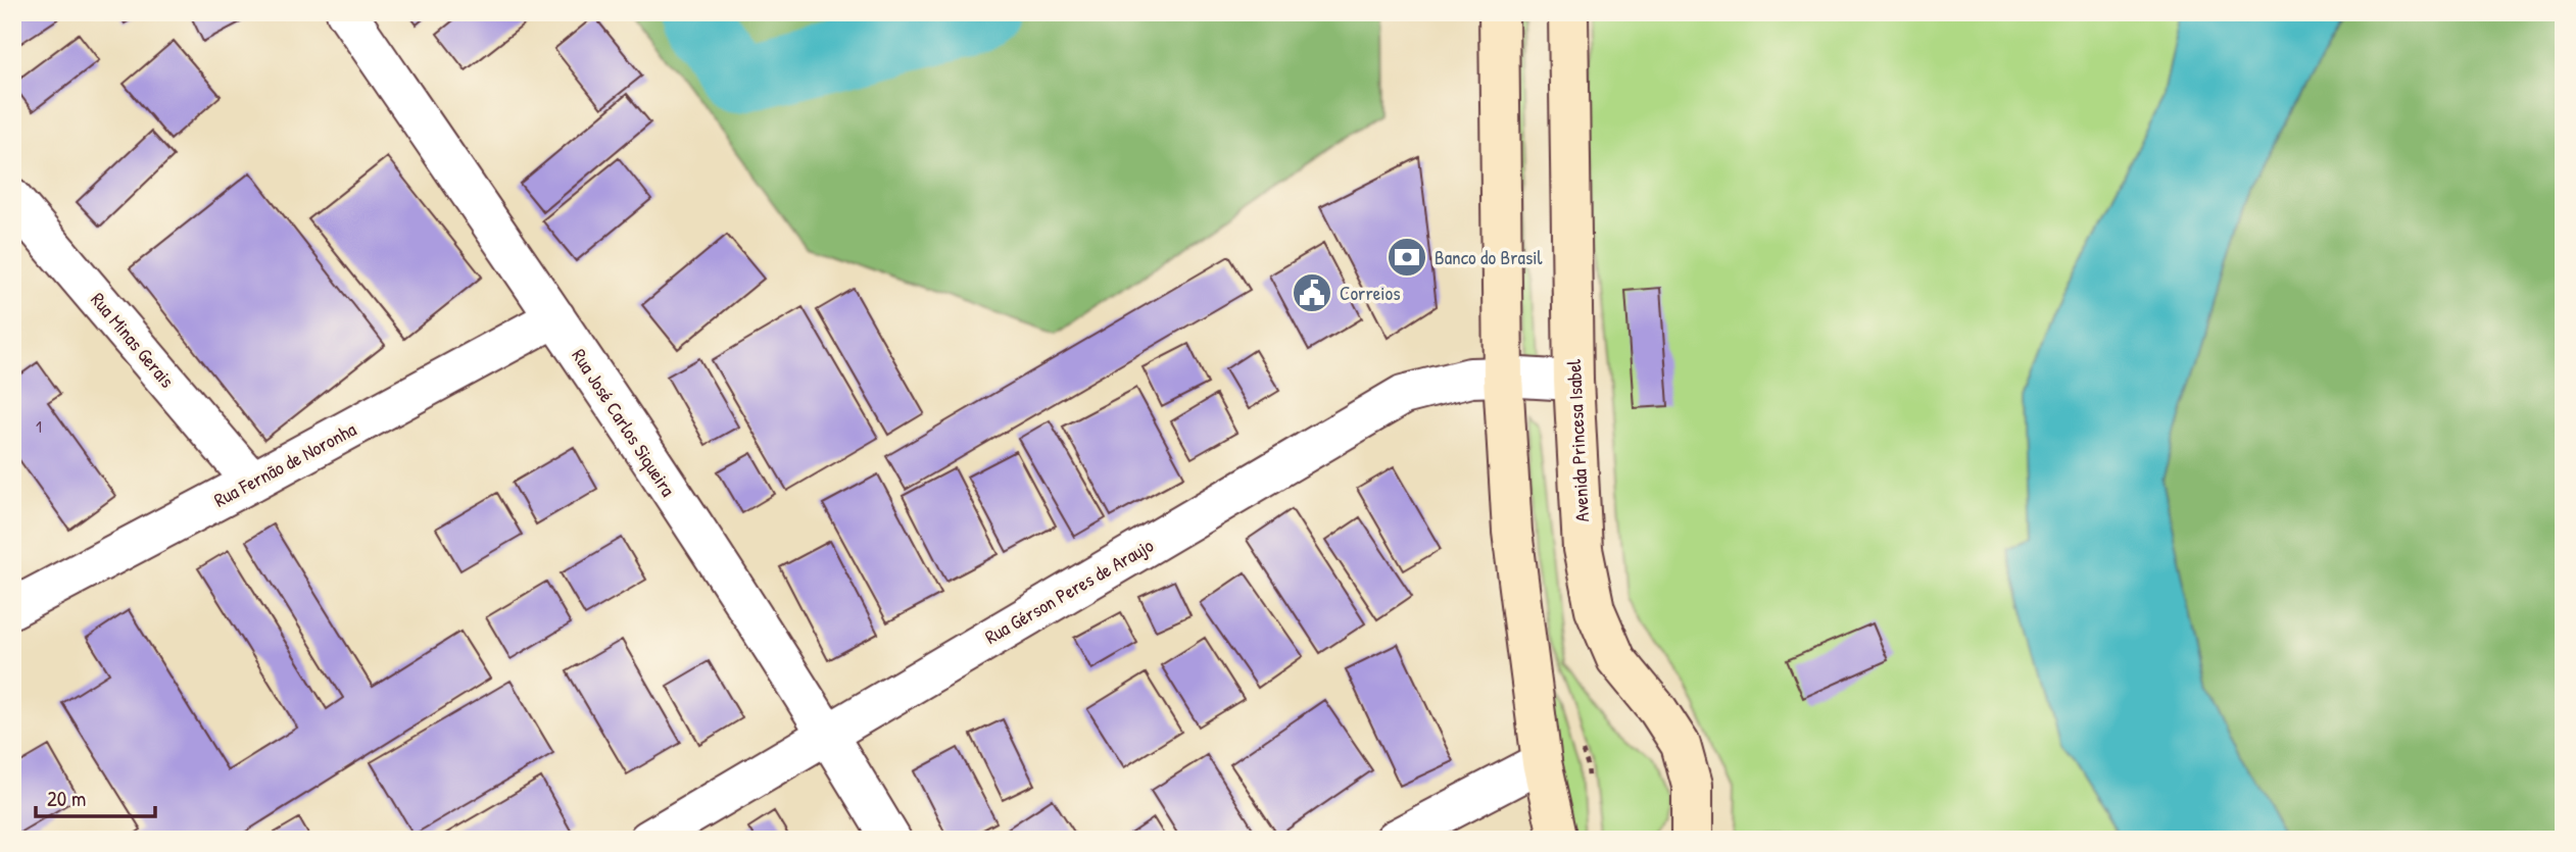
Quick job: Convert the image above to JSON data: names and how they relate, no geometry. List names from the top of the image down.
{
  "streets": {
    "main road": ["Avenida Princesa Isabel"],
    "street": [
      "Rua Minas Gerais",
      "Rua José Carlos Siqueira",
      "Rua Fernão de Noronha",
      "Rua Gérson Peres de Araujo"
    ]
  },
  "crossings": [
    ["Rua Minas Gerais", "Rua Fernão de Noronha"],
    ["Rua José Carlos Siqueira", "Rua Fernão de Noronha"],
    ["Rua José Carlos Siqueira", "Rua Gérson Peres de Araujo"],
    ["Avenida Princesa Isabel", "Rua Gérson Peres de Araujo"]
  ],
  "places": {
    "bank": ["Banco do Brasil"],
    "public building": ["Correios"]
  },
  "house_numbers": ["1"],
  "scale_bar": "20 m"
}
